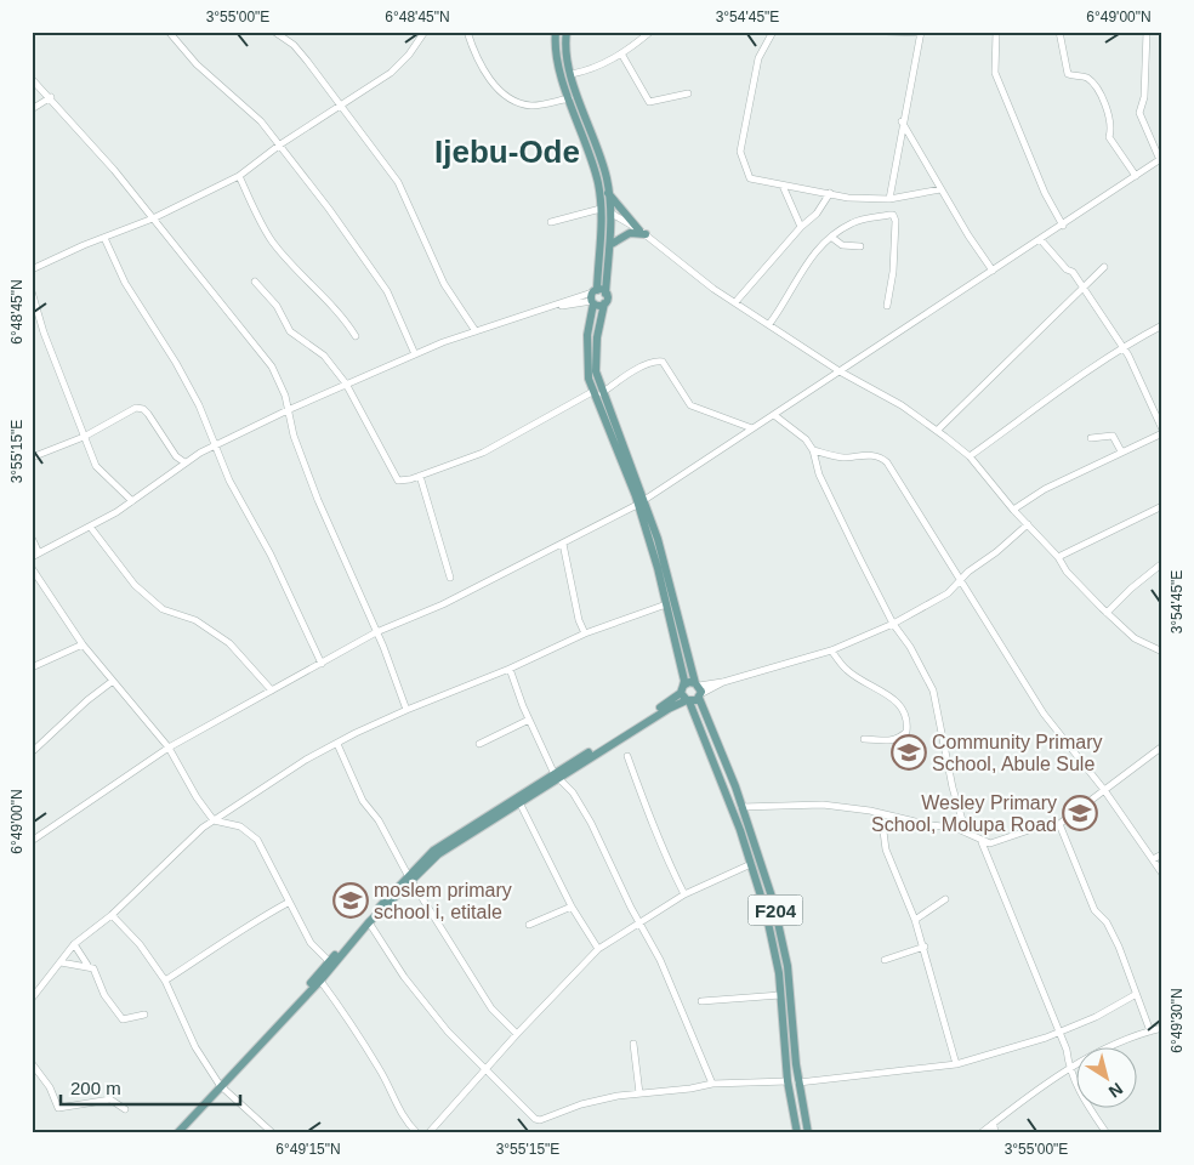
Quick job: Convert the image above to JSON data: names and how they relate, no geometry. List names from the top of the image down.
{
  "streets": {
    "main road": ["F204"]
  },
  "districts": ["Ijebu-Ode"],
  "places": {
    "school or university": ["Community Primary School, Abule Sule", "Wesley Primary School, Molupa Road", "moslem primary school i, etitale"]
  },
  "scale_bar": "200 m",
  "north": "bottom right",
  "coordinates": [
    "3°55'00\"E",
    "6°48'45\"N",
    "3°54'45\"E",
    "6°49'00\"N",
    "3°55'15\"E",
    "6°49'30\"N",
    "6°49'15\"N"
  ]
}
